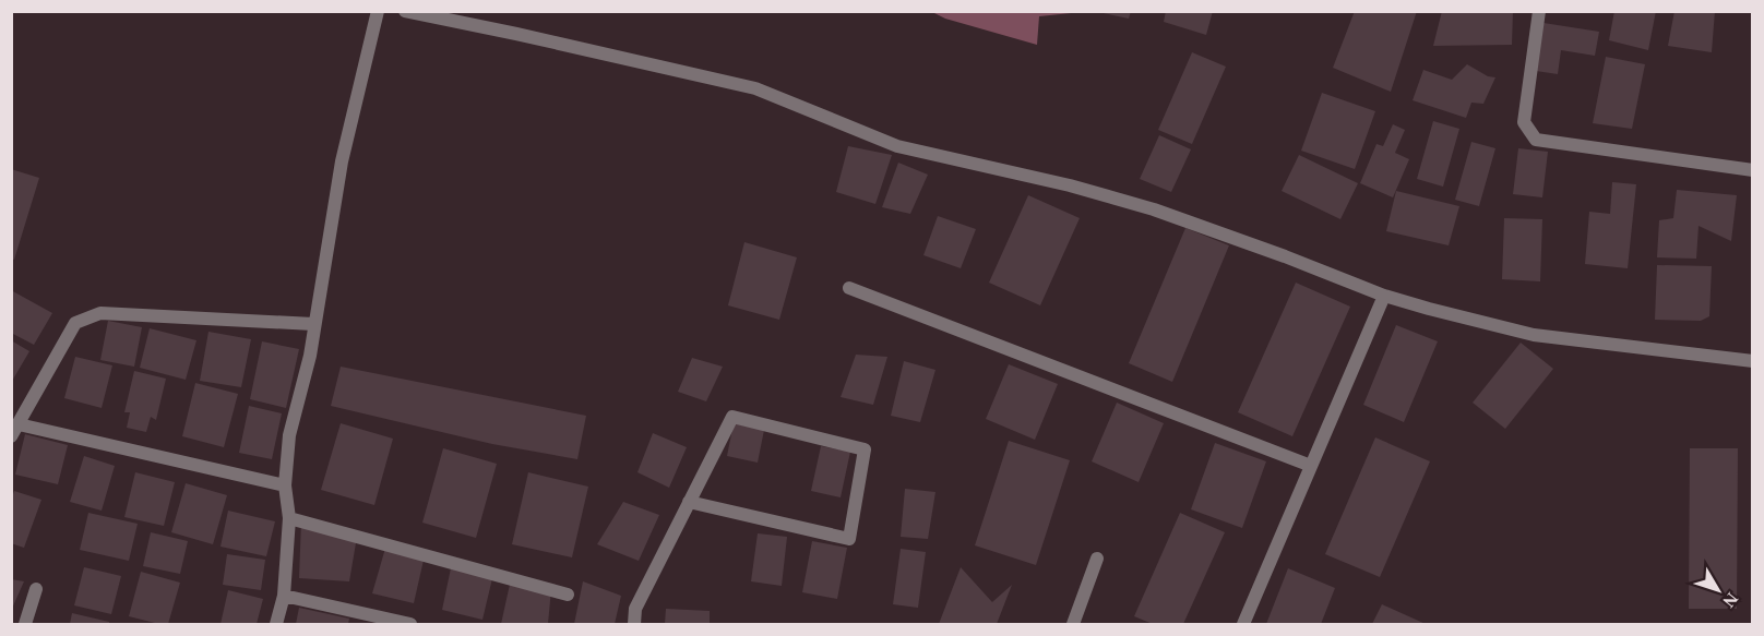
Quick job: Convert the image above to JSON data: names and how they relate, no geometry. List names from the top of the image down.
{
  "north": "bottom right"
}
